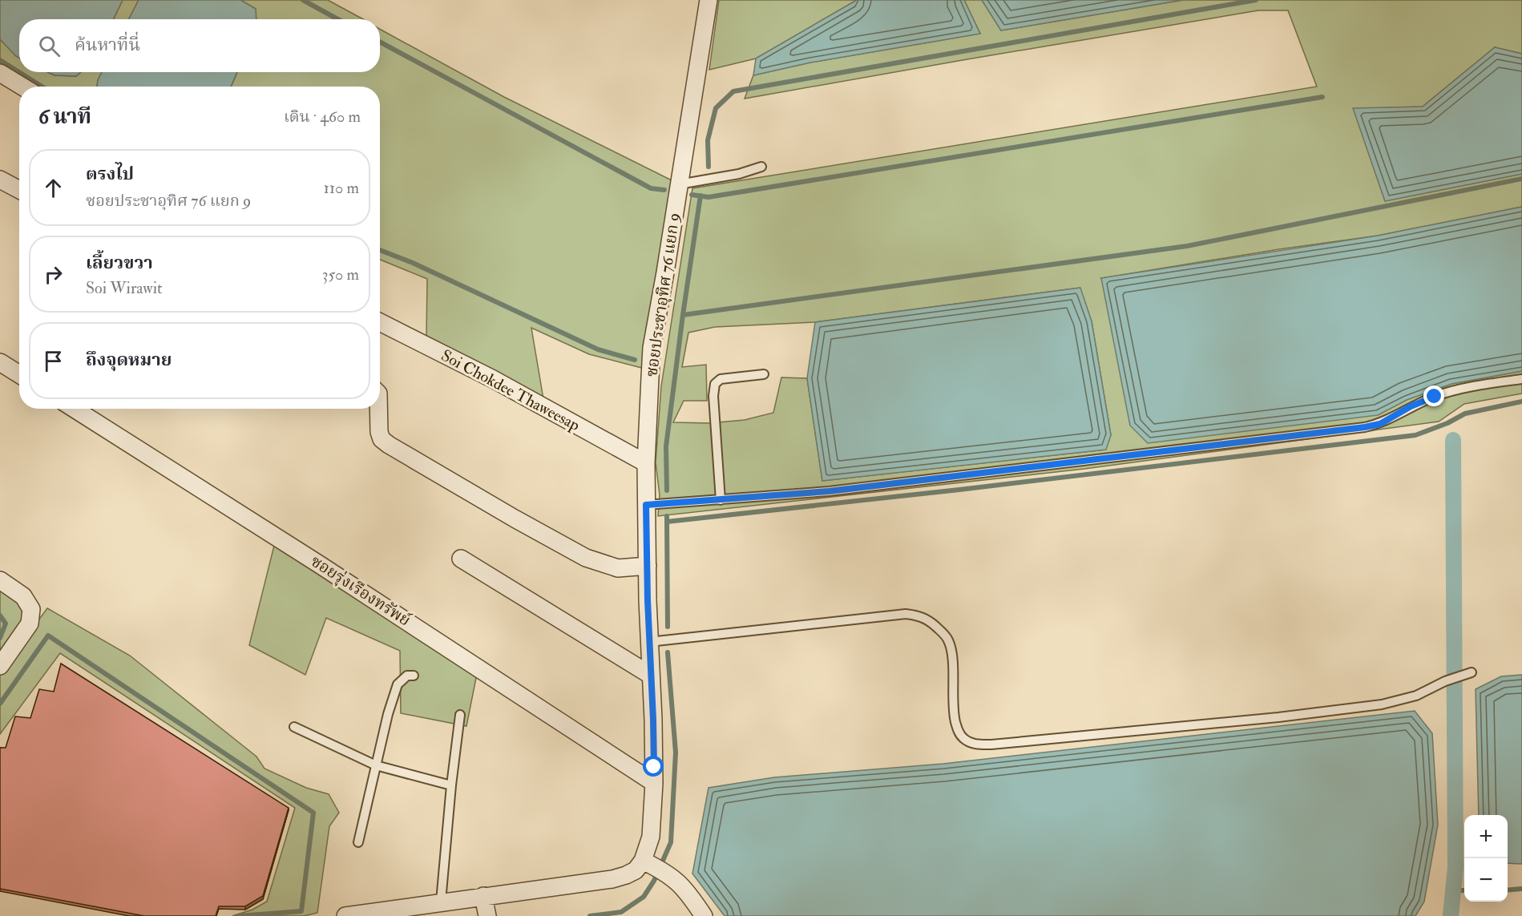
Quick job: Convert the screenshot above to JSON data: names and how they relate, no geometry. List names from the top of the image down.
{
  "streets": {
    "street": ["ซอยประชาอุทิศ 76 แยก 9", "Soi Chokdee Thaweesap", "ซอยรุ่งเรืองทรัพย์"]
  },
  "crossings": [
    ["ซอยประชาอุทิศ 76 แยก 9", "Soi Chokdee Thaweesap"],
    ["ซอยประชาอุทิศ 76 แยก 9", "ซอยรุ่งเรืองทรัพย์"]
  ],
  "page": {
    "search": "ค้นหาที่นี่",
    "heading": ["6 นาที", "เดิน · 460 m"],
    "list": [
      ["ตรงไป", "ซอยประชาอุทิศ 76 แยก 9", "110 m"],
      ["เลี้ยวขวา", "Soi Wirawit", "350 m"],
      "ถึงจุดหมาย"
    ],
    "map_buttons": ["+", "−"]
  }
}
